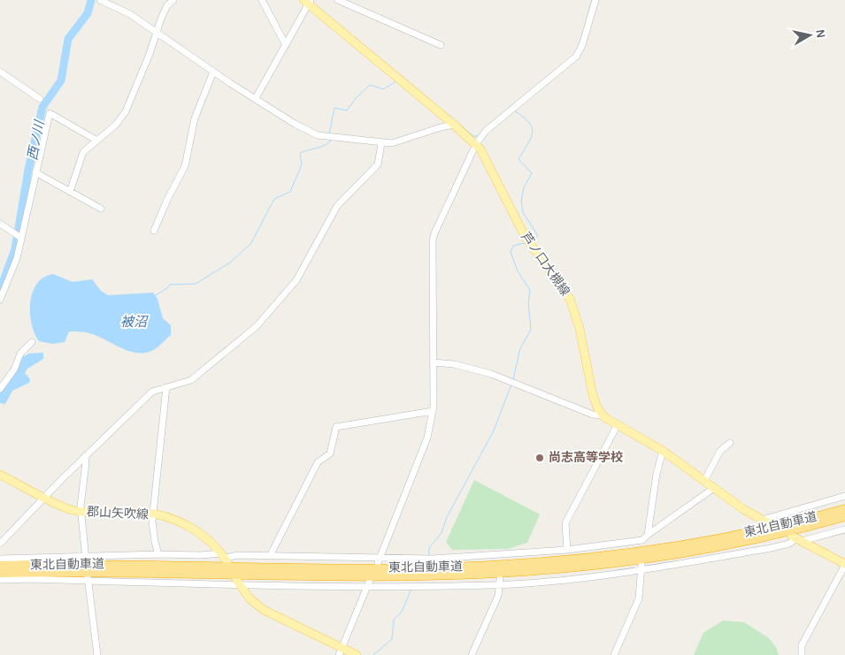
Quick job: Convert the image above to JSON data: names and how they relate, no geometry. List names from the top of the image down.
{
  "streets": {
    "highway": ["東北自動車道"],
    "main road": ["芦ノ口大槻線", "郡山矢吹線"]
  },
  "water": ["西ノ川", "被沼"],
  "places": ["尚志高等学校"],
  "north": "right"
}
